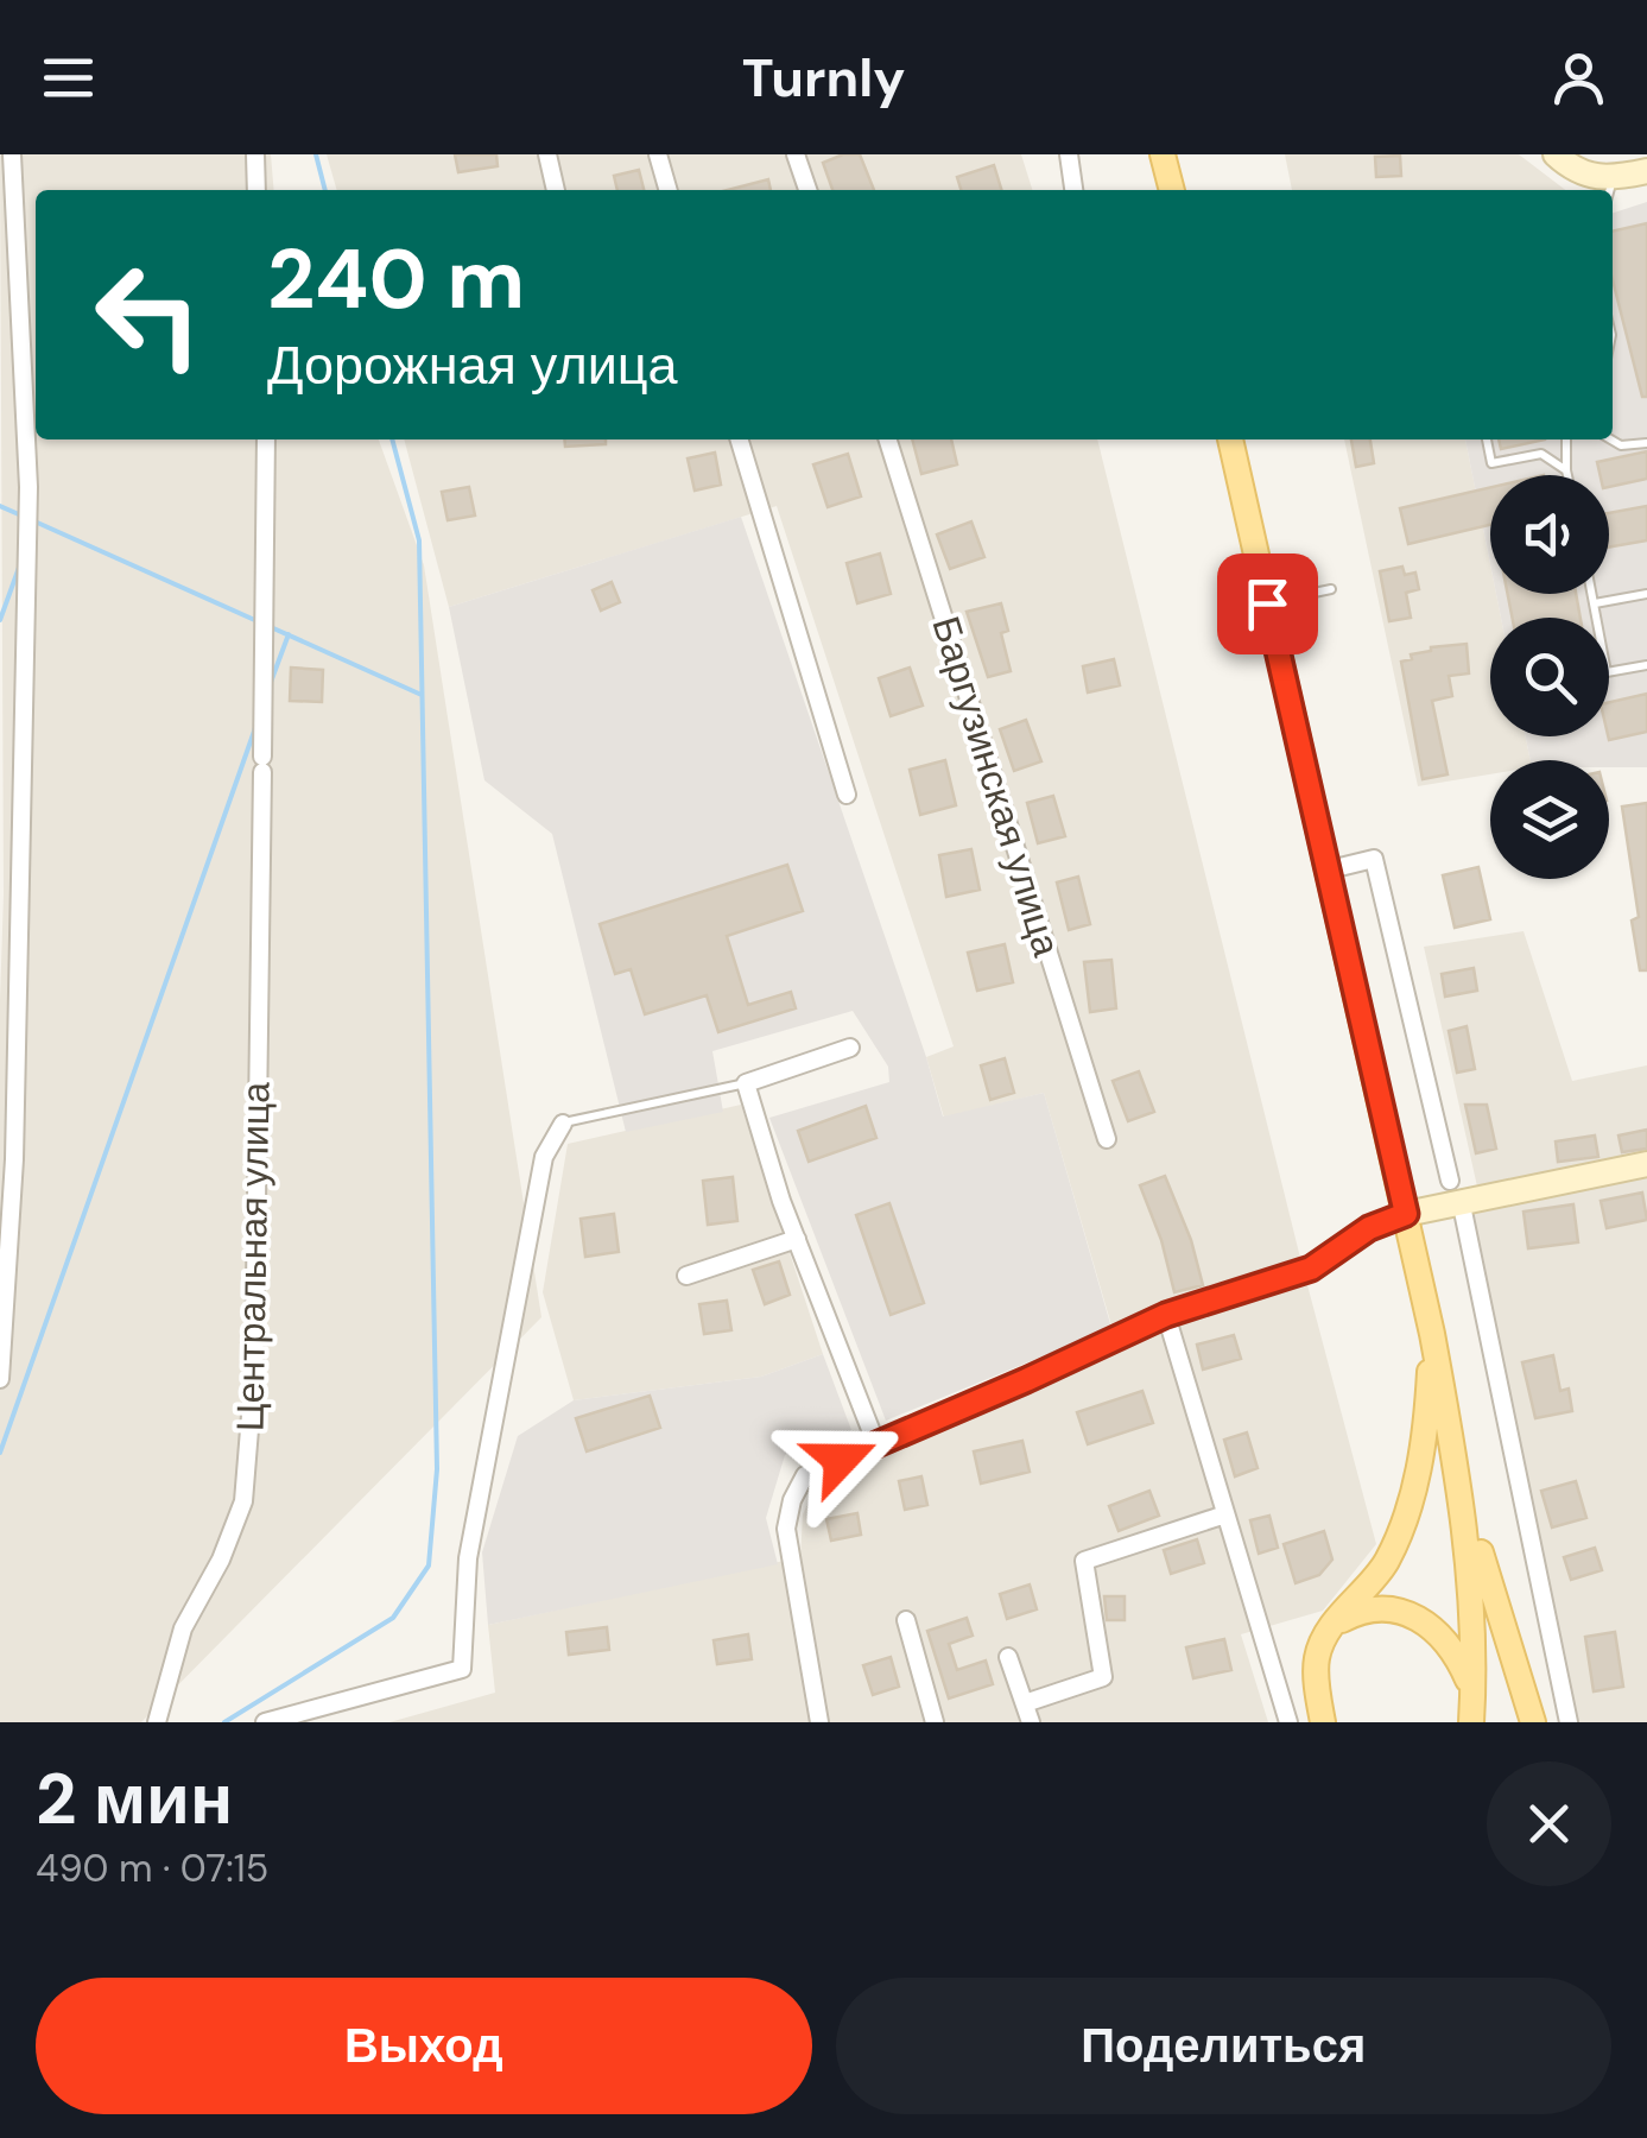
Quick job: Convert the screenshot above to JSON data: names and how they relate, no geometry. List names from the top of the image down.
{
  "streets": {
    "street": ["Баргузинская улица", "Центральная улица"]
  },
  "page": {
    "header": "Turnly",
    "turn": ["240 m", "Дорожная улица"],
    "heading": ["2 мин", "490 m · 07:15"],
    "buttons": ["Выход", "Поделиться"]
  }
}
